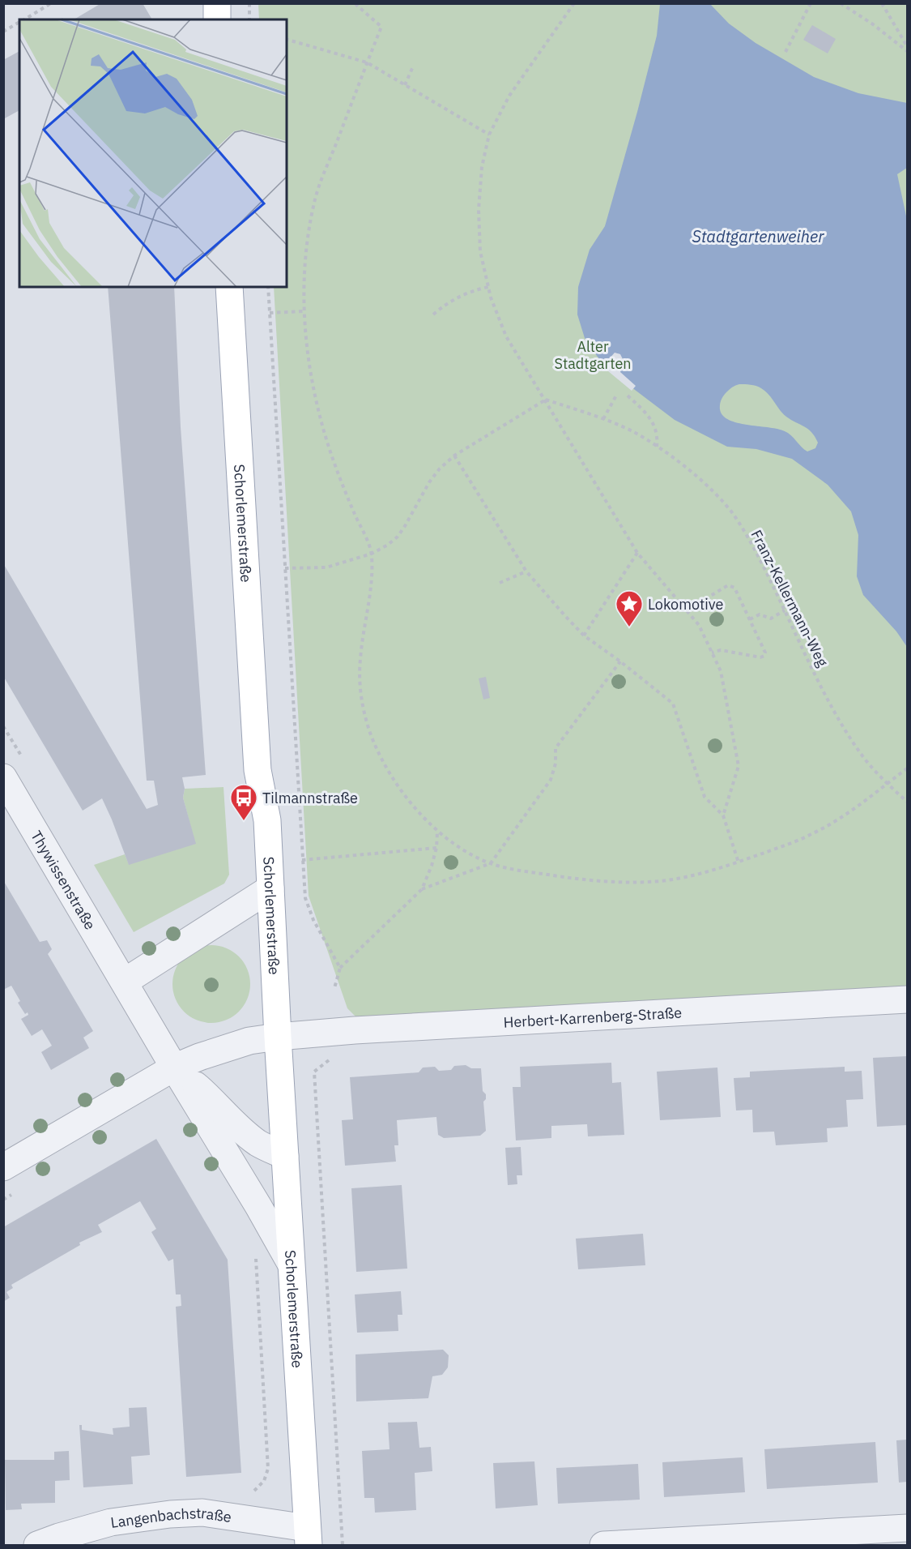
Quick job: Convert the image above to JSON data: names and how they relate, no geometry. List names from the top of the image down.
{
  "streets": {
    "main road": ["Schorlemerstraße"],
    "street": ["Thywissenstraße", "Herbert-Karrenberg-Straße", "Langenbachstraße"],
    "path": ["Franz-Kellermann-Weg"]
  },
  "crossings": [
    ["Schorlemerstraße", "Thywissenstraße"],
    ["Schorlemerstraße", "Herbert-Karrenberg-Straße"],
    ["Schorlemerstraße", "Langenbachstraße"],
    ["Thywissenstraße", "Herbert-Karrenberg-Straße"]
  ],
  "water": ["Stadtgartenweiher"],
  "parks": ["Alter Stadtgarten"],
  "places": {
    "place": ["Lokomotive"],
    "bus stop": ["Tilmannstraße"]
  }
}
